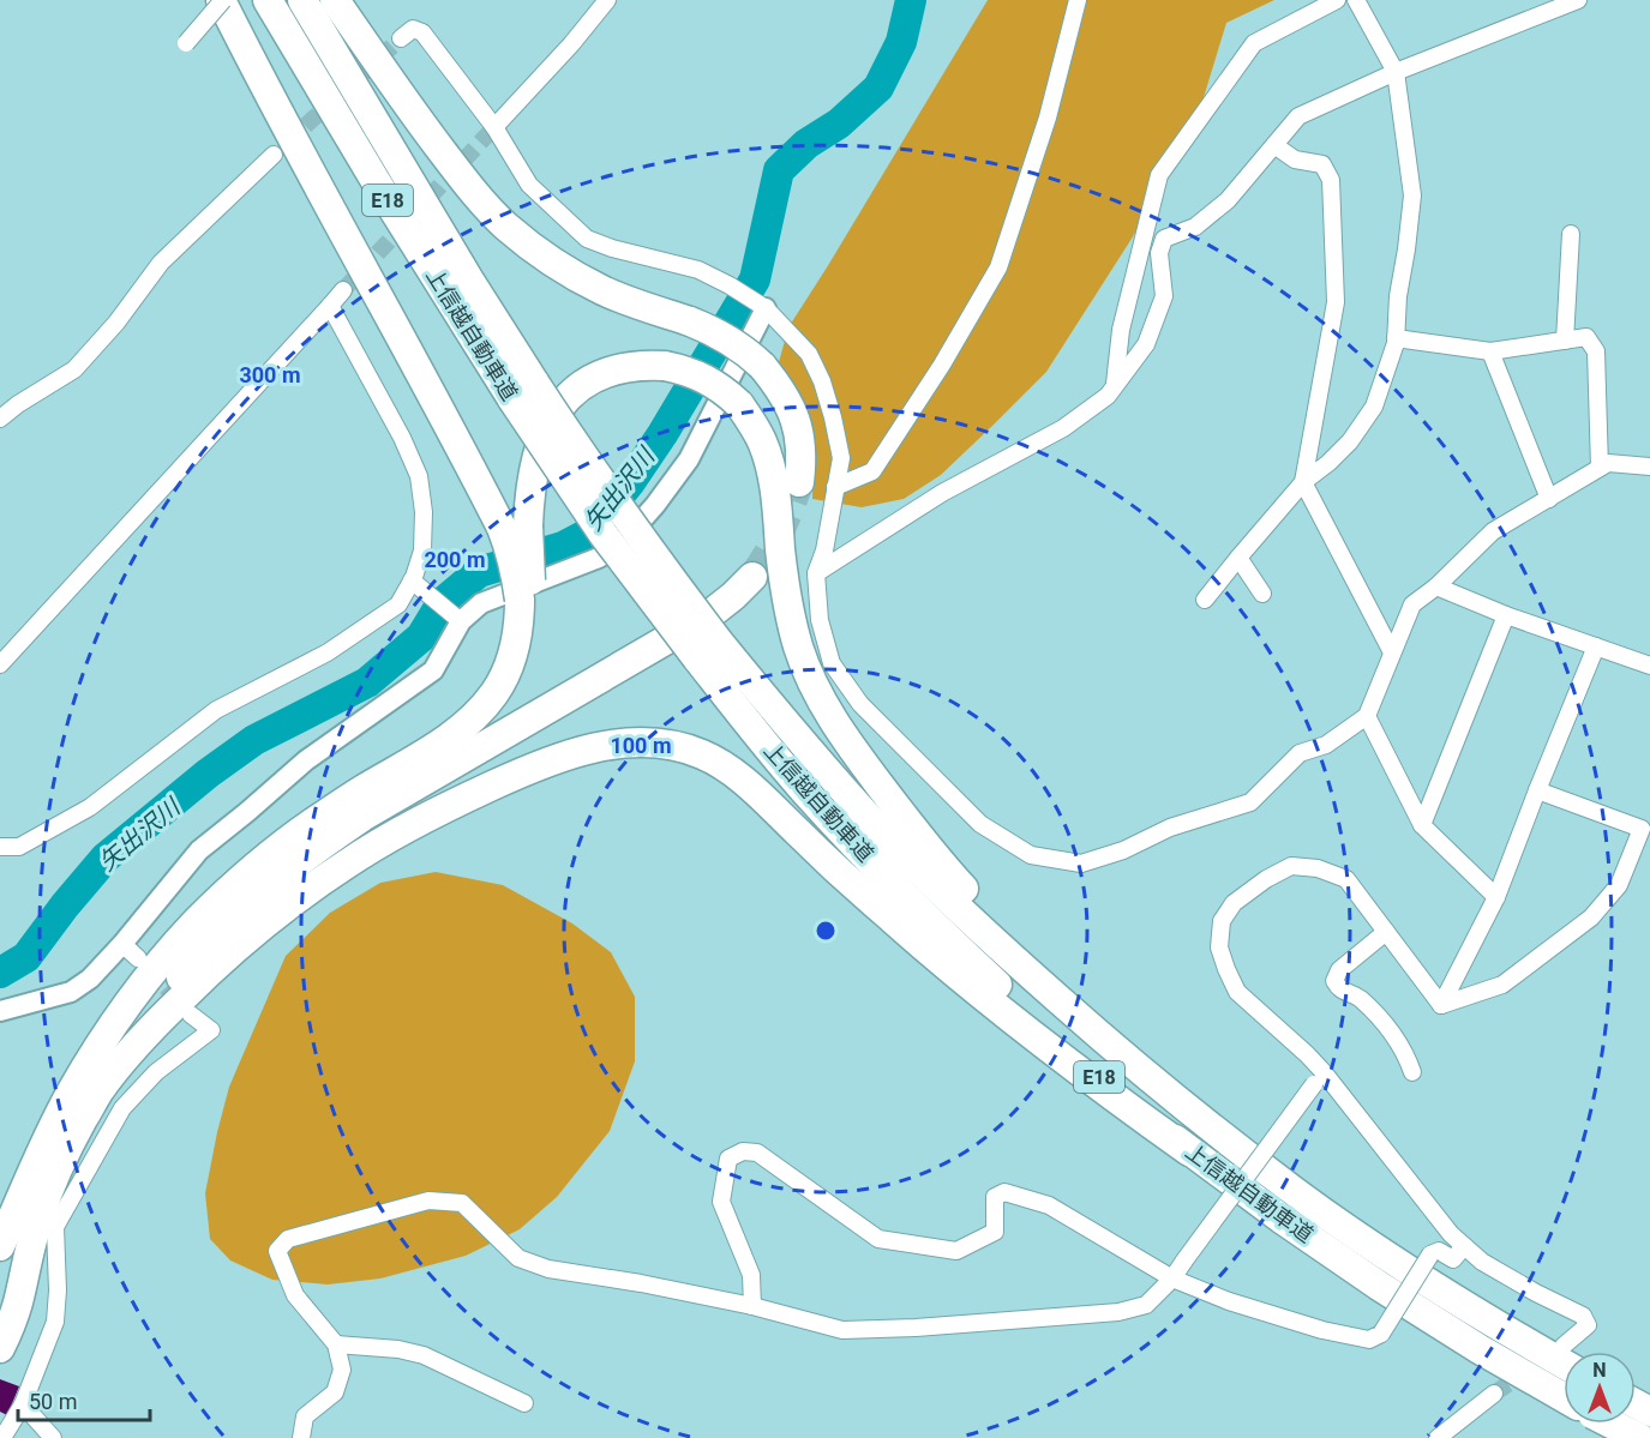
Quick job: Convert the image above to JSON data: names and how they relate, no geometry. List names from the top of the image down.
{
  "streets": {
    "highway": ["E18", "上信越自動車道"]
  },
  "water": ["矢出沢川"],
  "scale_bar": "50 m",
  "north": "top",
  "rings": ["300 m", "200 m", "100 m"]
}
